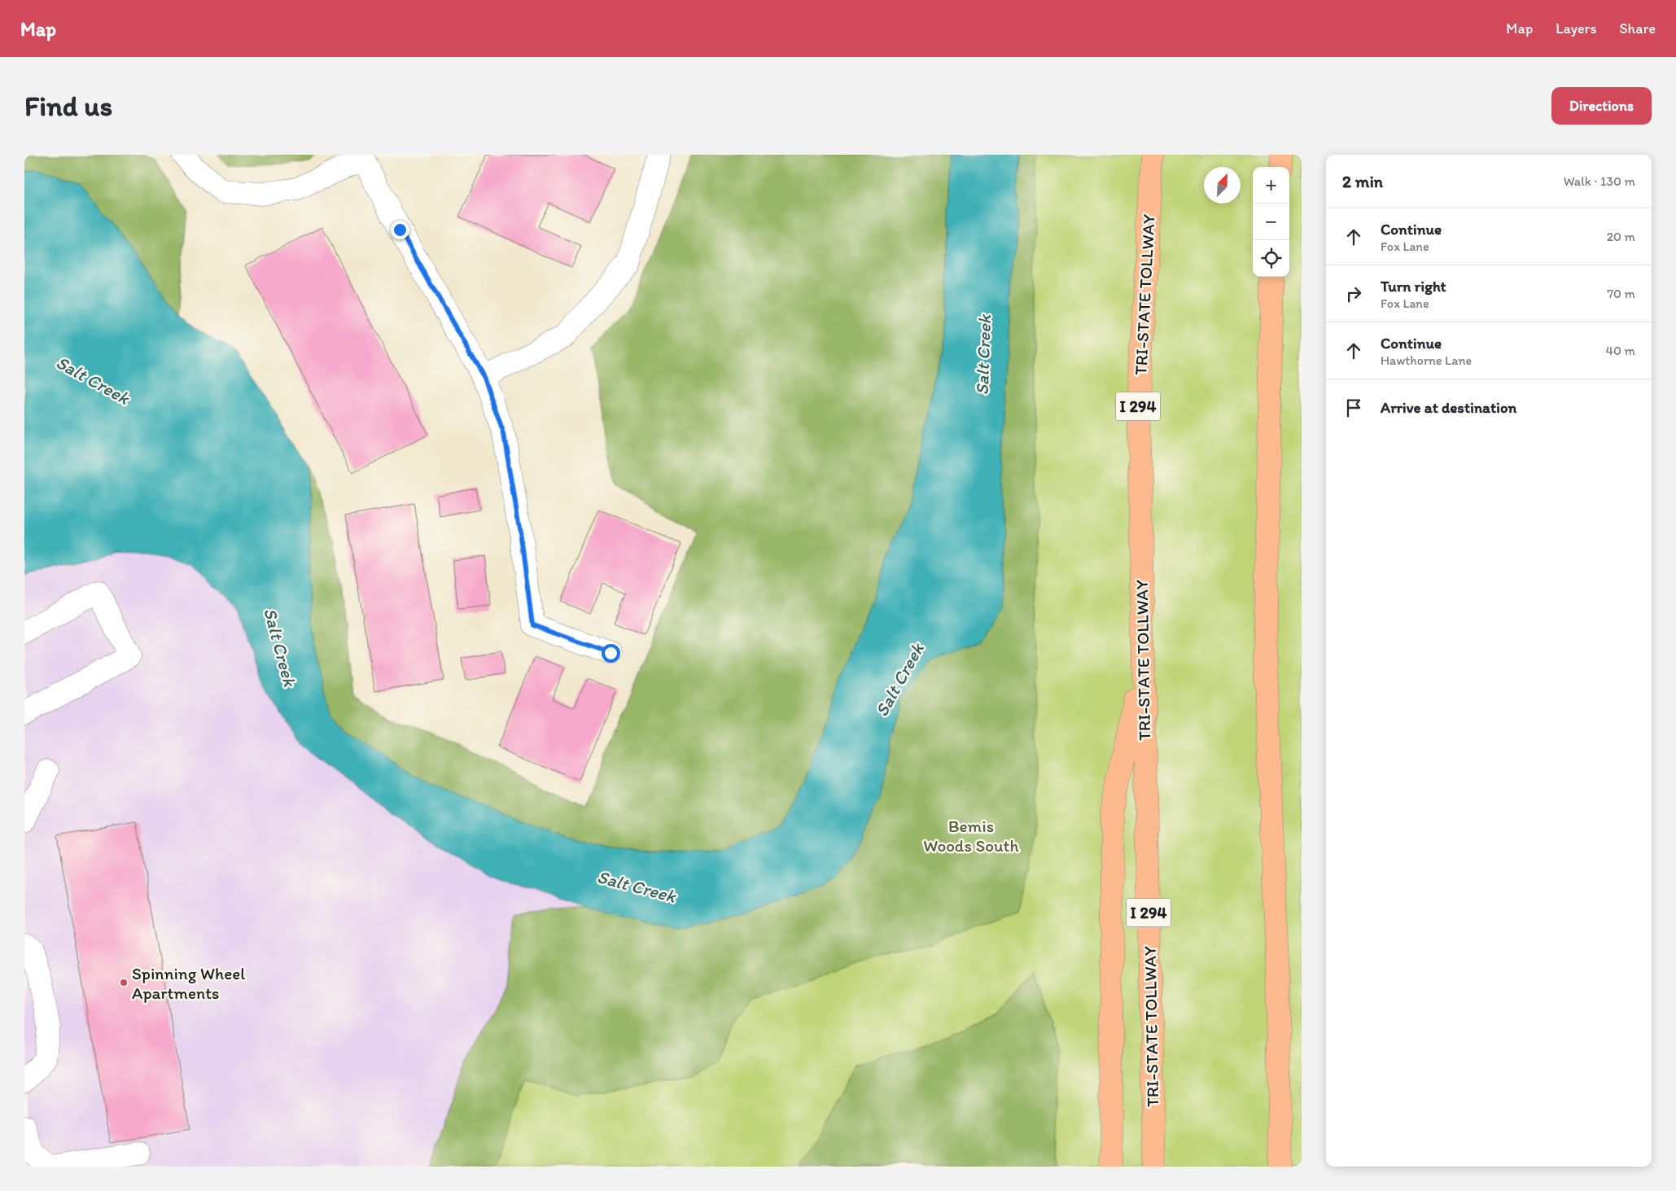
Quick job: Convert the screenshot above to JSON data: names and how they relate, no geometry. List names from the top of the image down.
{
  "streets": {
    "highway": ["TRI-STATE TOLLWAY", "I 294"]
  },
  "water": ["Salt Creek"],
  "parks": ["Bemis Woods South"],
  "places": ["Spinning Wheel Apartments"],
  "north": "top right",
  "page": {
    "header": "Map",
    "nav": ["Map", "Layers", "Share"],
    "buttons": "Directions",
    "title": "Find us",
    "heading": ["2 min", "Walk · 130 m"],
    "map_buttons": ["+", "−"],
    "list": [
      ["Continue", "Fox Lane", "20 m"],
      ["Turn right", "Fox Lane", "70 m"],
      ["Continue", "Hawthorne Lane", "40 m"],
      "Arrive at destination"
    ]
  }
}
